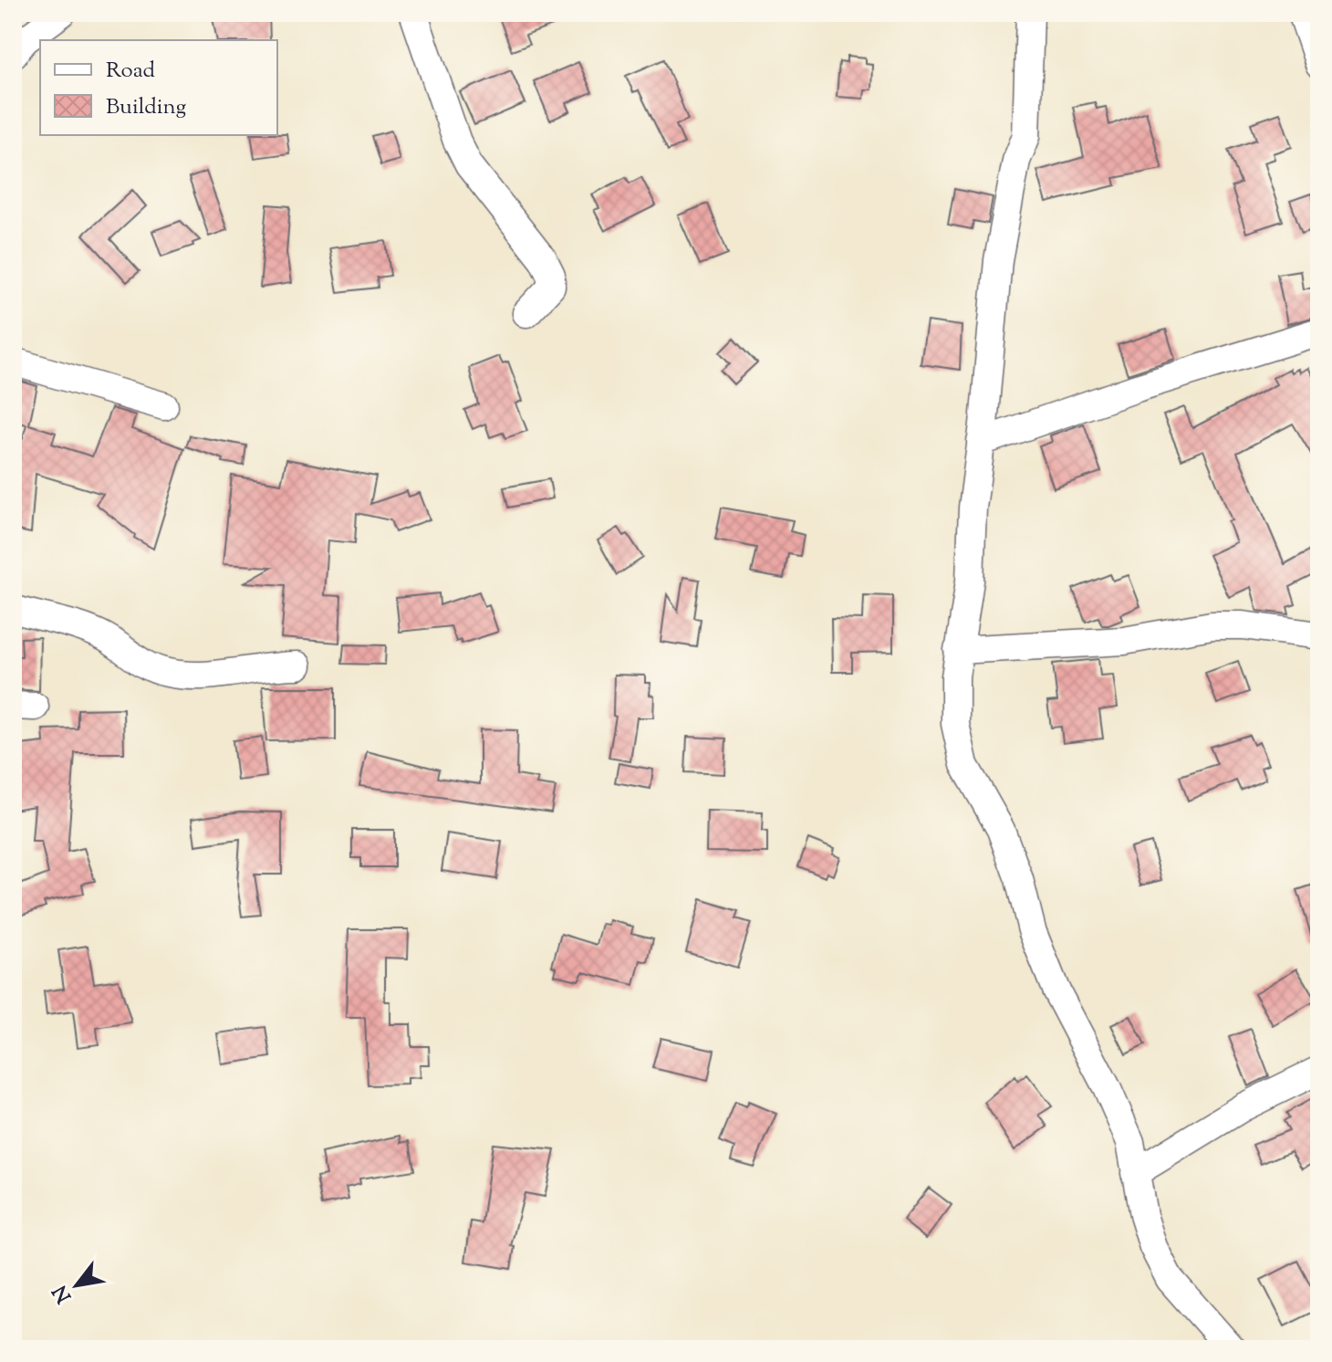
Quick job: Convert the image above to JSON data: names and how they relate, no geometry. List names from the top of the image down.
{
  "legend": ["Road", "Building"],
  "north": "bottom left"
}
